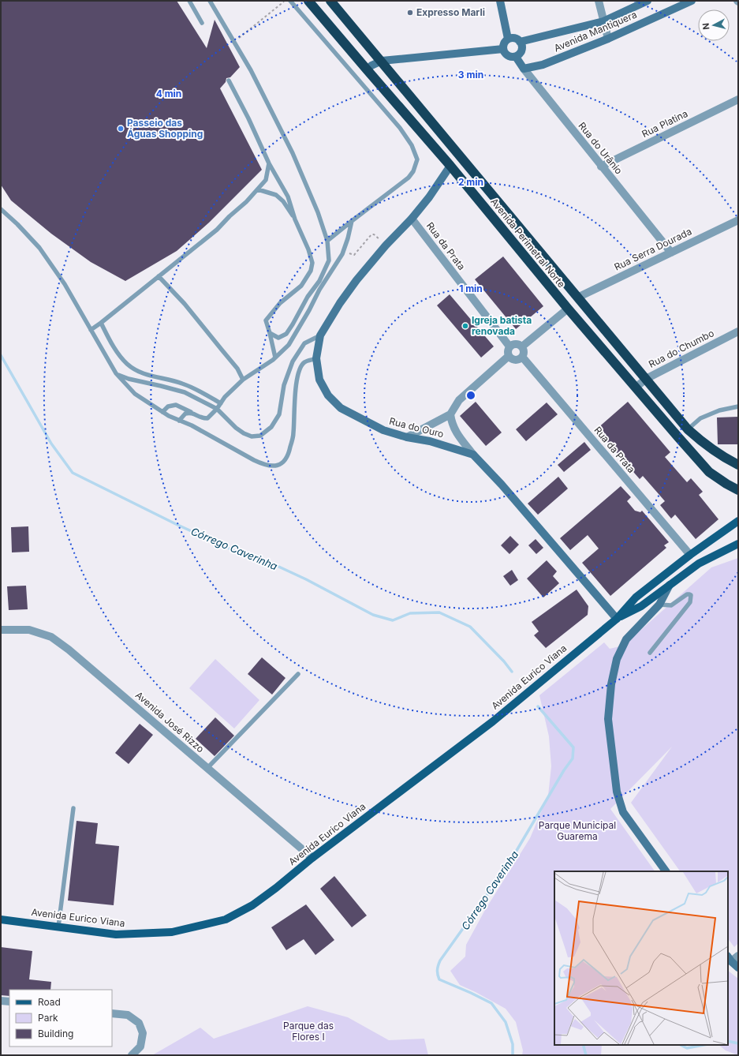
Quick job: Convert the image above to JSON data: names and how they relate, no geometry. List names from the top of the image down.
{
  "streets": {
    "highway": ["Avenida Perimetral Norte"],
    "main road": ["Avenida Eurico Viana"],
    "street": [
      "Avenida Mantiquera",
      "Rua Platina",
      "Rua do Urânio",
      "Rua da Prata",
      "Rua Serra Dourada",
      "Rua do Chumbo",
      "Rua do Ouro",
      "Avenida José Rizzo"
    ]
  },
  "crossings": [
    ["Avenida Mantiquera", "Rua do Urânio"],
    ["Rua Platina", "Rua do Urânio"],
    ["Rua do Urânio", "Rua Serra Dourada"],
    ["Avenida Perimetral Norte", "Rua Serra Dourada"],
    ["Avenida Perimetral Norte", "Rua do Chumbo"],
    ["Avenida Perimetral Norte", "Rua do Ouro"],
    ["Rua da Prata", "Rua do Ouro"],
    ["Rua da Prata", "Avenida Eurico Viana"],
    ["Rua do Ouro", "Avenida Eurico Viana"],
    ["Avenida Eurico Viana", "Avenida José Rizzo"]
  ],
  "water": ["Córrego Caverinha"],
  "parks": ["Parque Municipal Guarema", "Parque das Flores I"],
  "places": ["Expresso Marli", "Passeio das Águas Shopping", "Igreja batista renovada"],
  "legend": ["Road", "Park", "Building"],
  "north": "left",
  "rings": [
    "3 min",
    "4 min",
    "2 min",
    "1 min"
  ]
}
